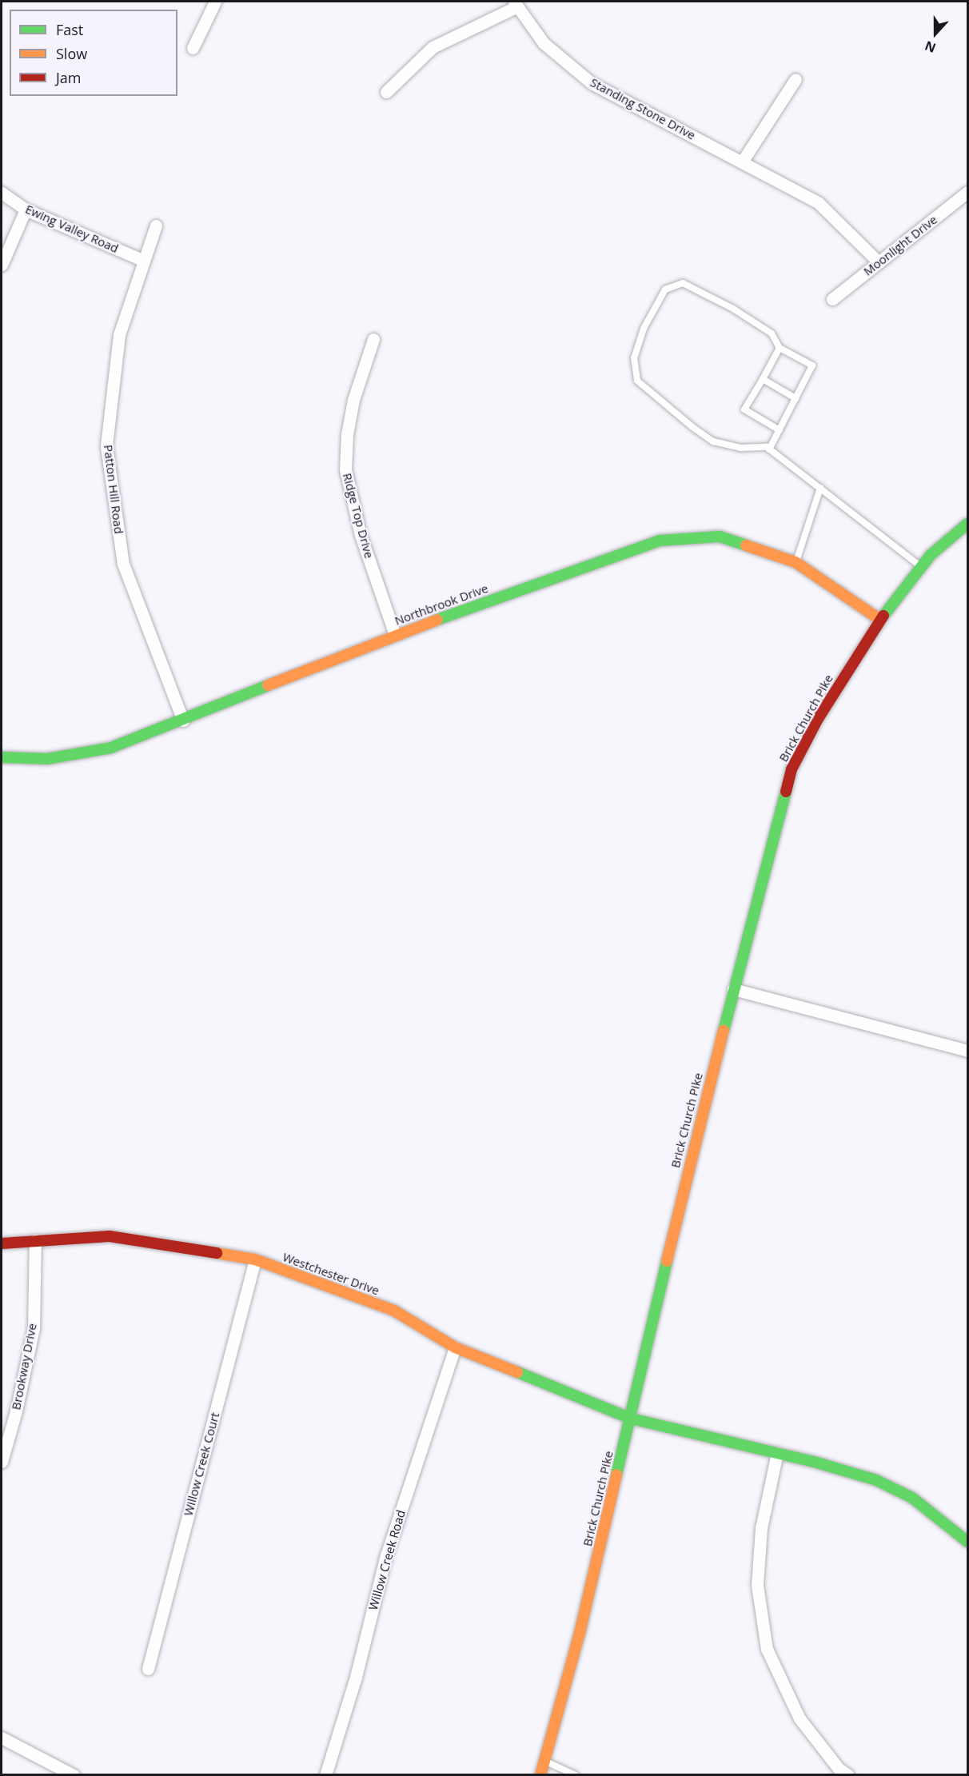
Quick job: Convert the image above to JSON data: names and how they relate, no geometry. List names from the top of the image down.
{
  "streets": {
    "street": [
      "Standing Stone Drive",
      "Ewing Valley Road",
      "Moonlight Drive",
      "Patton Hill Road",
      "Ridge Top Drive",
      "Northbrook Drive",
      "Brick Church Pike",
      "Westchester Drive",
      "Brookway Drive",
      "Willow Creek Court",
      "Willow Creek Road"
    ]
  },
  "crossings": [
    ["Standing Stone Drive", "Moonlight Drive"],
    ["Ewing Valley Road", "Patton Hill Road"],
    ["Patton Hill Road", "Northbrook Drive"],
    ["Ridge Top Drive", "Northbrook Drive"],
    ["Northbrook Drive", "Brick Church Pike"],
    ["Brick Church Pike", "Westchester Drive"],
    ["Westchester Drive", "Brookway Drive"],
    ["Westchester Drive", "Willow Creek Court"],
    ["Westchester Drive", "Willow Creek Road"]
  ],
  "legend": ["Fast", "Slow", "Jam"],
  "north": "bottom"
}
